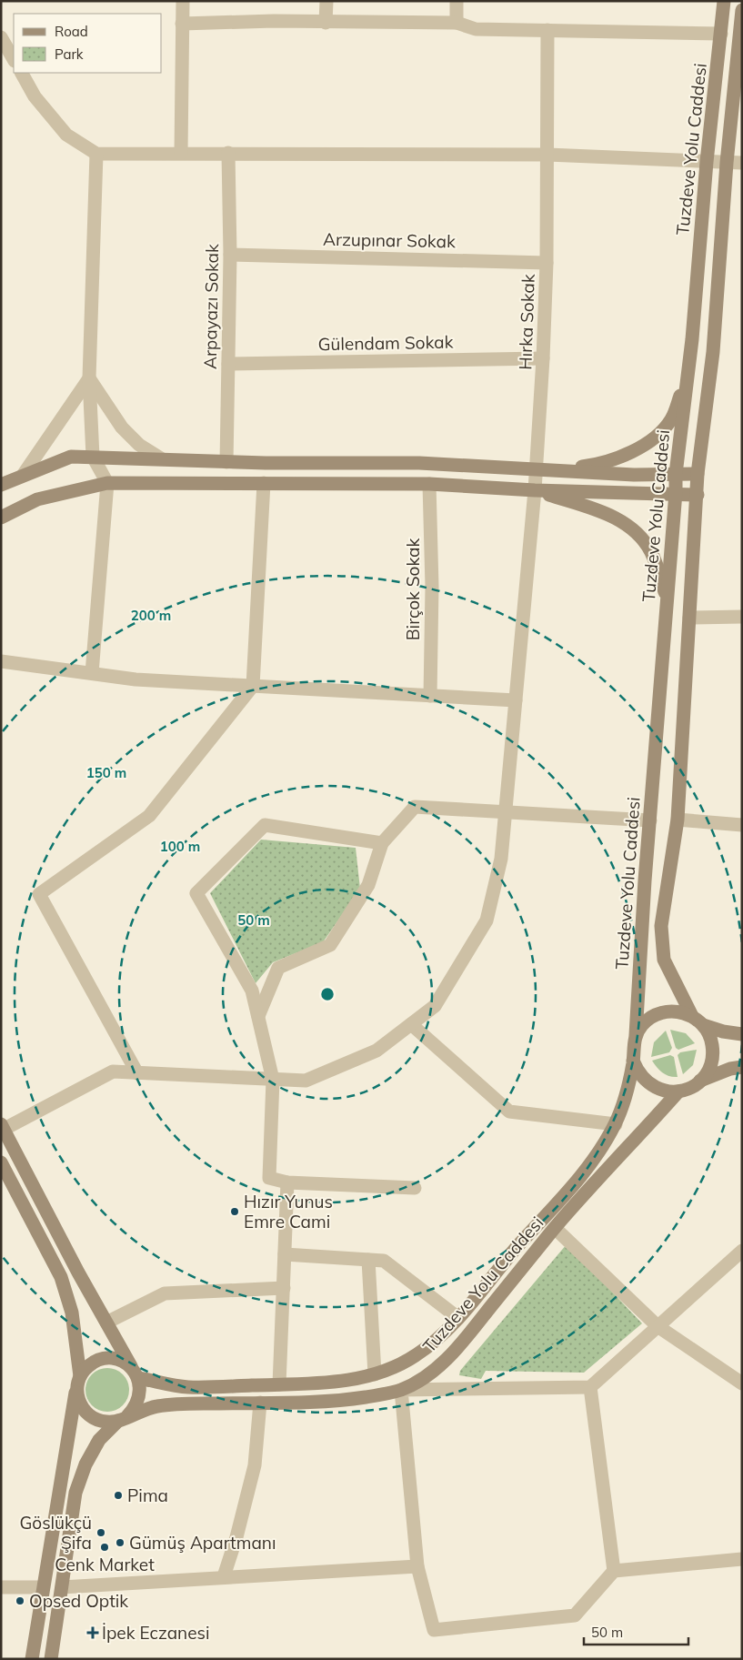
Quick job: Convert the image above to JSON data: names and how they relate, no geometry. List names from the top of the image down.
{
  "streets": {
    "main road": ["Tuzdeve Yolu Caddesi"],
    "street": [
      "Arzupınar Sokak",
      "Arpayazı Sokak",
      "Hırka Sokak",
      "Gülendam Sokak",
      "Birçok Sokak"
    ]
  },
  "crossings": [
    ["Arzupınar Sokak", "Arpayazı Sokak"],
    ["Arzupınar Sokak", "Hırka Sokak"],
    ["Arpayazı Sokak", "Gülendam Sokak"],
    ["Hırka Sokak", "Gülendam Sokak"]
  ],
  "places": {
    "other": [
      "Hızır Yunus Emre Cami",
      "Pima",
      "Göslükçü Şifa",
      "Gümüş Apartmanı",
      "Cenk Market",
      "Opsed Optik"
    ],
    "health": ["İpek Eczanesi"]
  },
  "legend": ["Road", "Park"],
  "scale_bar": "50 m",
  "rings": [
    "200 m",
    "150 m",
    "100 m",
    "50 m"
  ]
}
